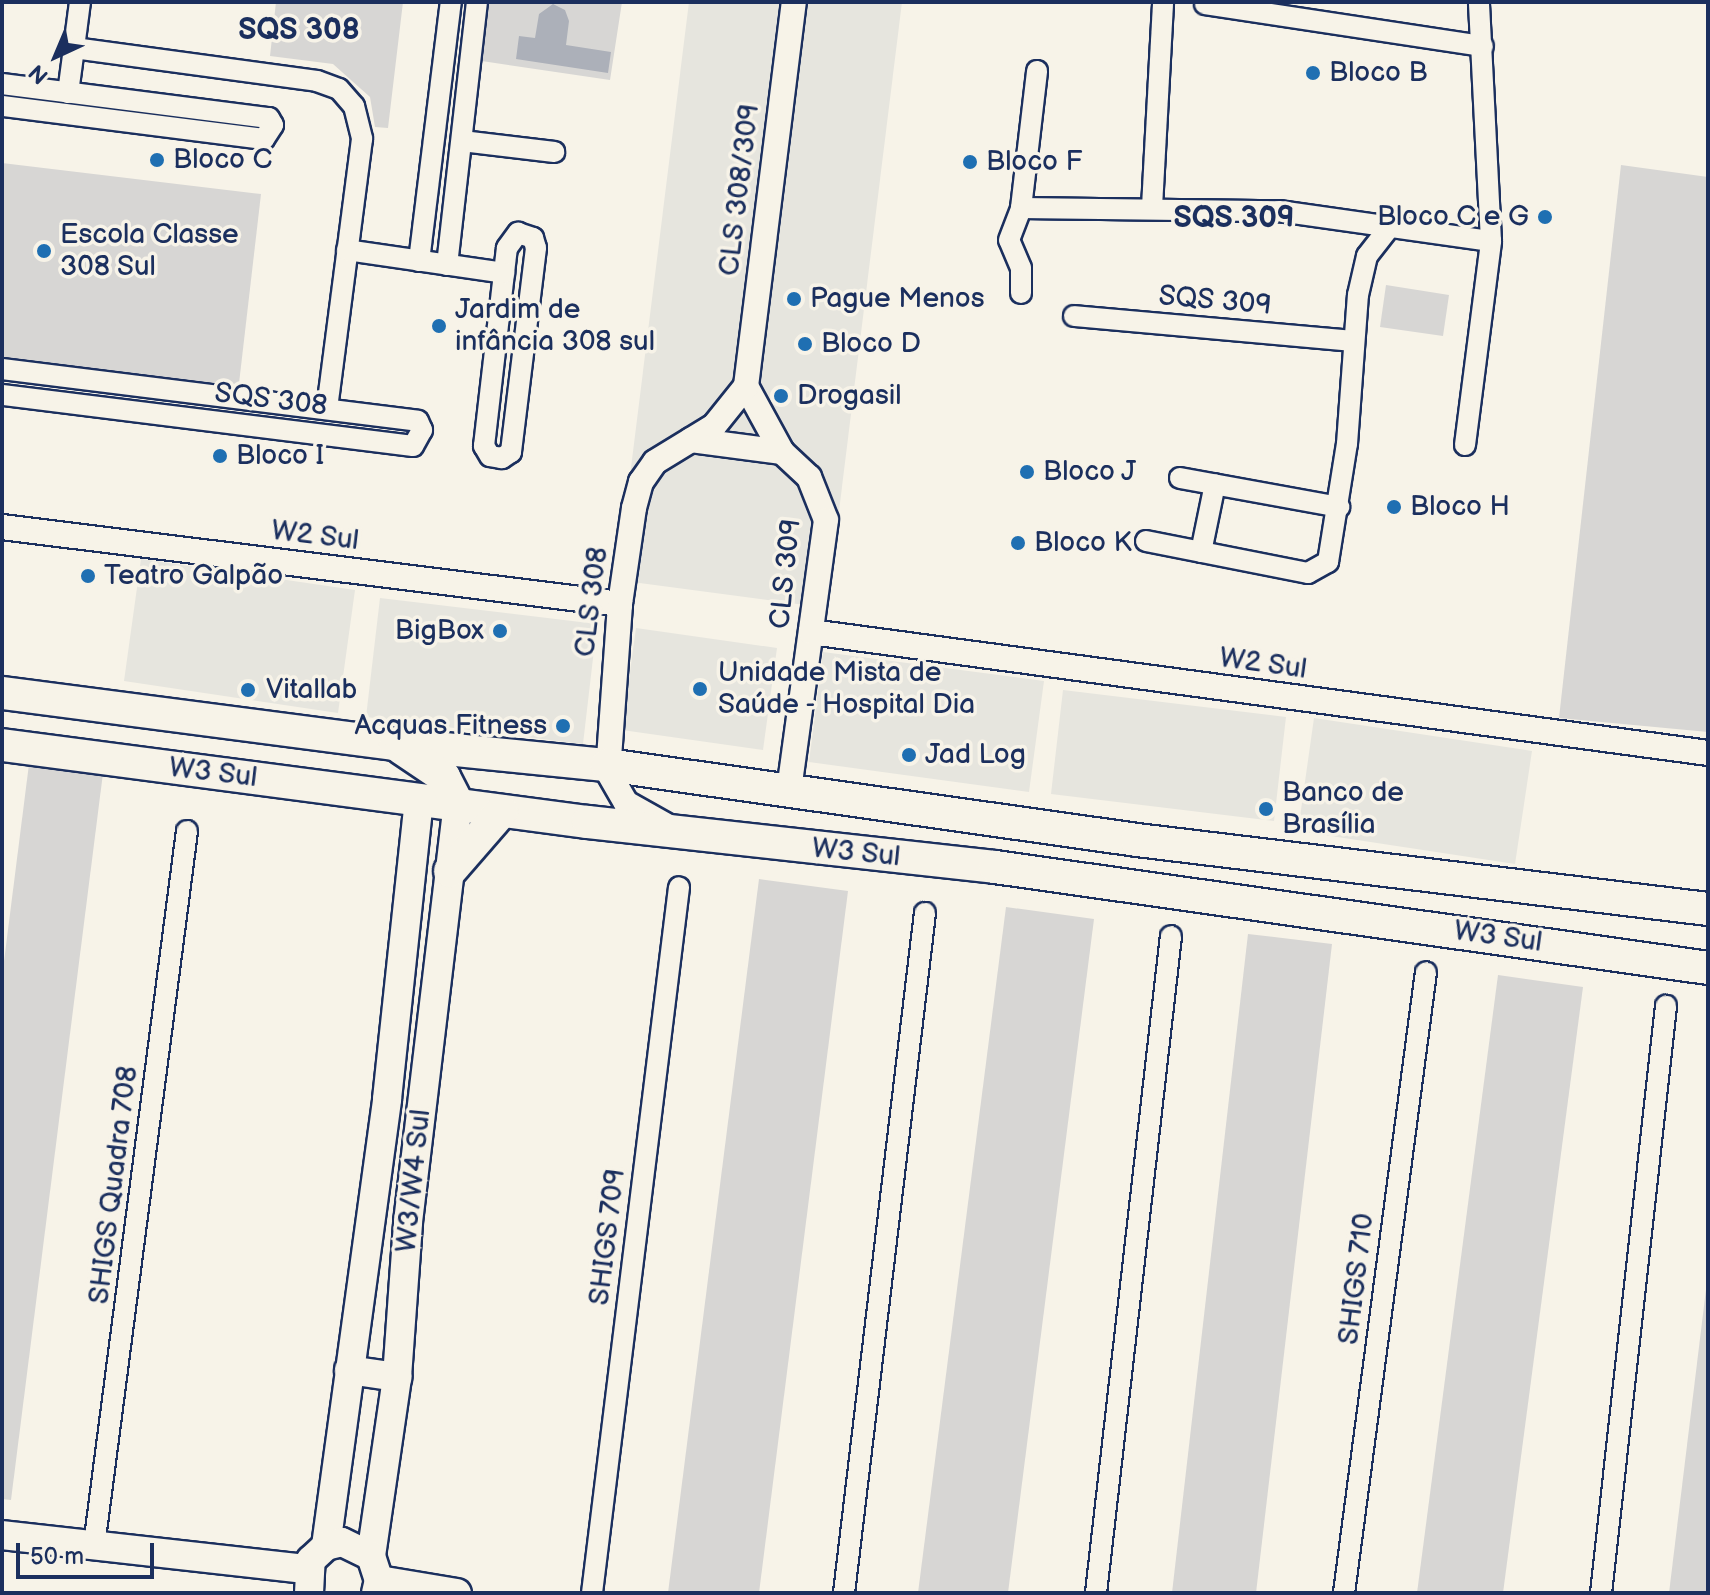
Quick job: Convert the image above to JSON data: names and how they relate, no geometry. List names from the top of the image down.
{
  "streets": {
    "main road": ["W3 Sul", "W3/W4 Sul"],
    "street": [
      "CLS 308/309",
      "SQS 309",
      "SQS 308",
      "W2 Sul",
      "CLS 309",
      "CLS 308",
      "SHIGS Quadra 708",
      "SHIGS 709",
      "SHIGS 710"
    ]
  },
  "crossings": [
    ["CLS 308/309", "CLS 309"],
    ["CLS 308/309", "CLS 308"],
    ["W2 Sul", "CLS 309"],
    ["W2 Sul", "CLS 308"],
    ["CLS 309", "CLS 308"],
    ["CLS 309", "W3 Sul"],
    ["CLS 308", "W3 Sul"],
    ["W3 Sul", "W3/W4 Sul"]
  ],
  "districts": ["SQS 308", "SQS 309"],
  "places": [
    "Bloco B",
    "Bloco C",
    "Bloco F",
    "Bloco C e G",
    "Escola Classe 308 Sul",
    "Pague Menos",
    "Jardim de infância 308 sul",
    "Bloco D",
    "Drogasil",
    "Bloco I",
    "Bloco J",
    "Bloco H",
    "Bloco K",
    "Teatro Galpão",
    "BigBox",
    "Unidade Mista de Saúde - Hospital Dia",
    "Vitallab",
    "Acquas Fitness",
    "Jad Log",
    "Banco de Brasília"
  ],
  "scale_bar": "50 m",
  "north": "bottom left"
}
